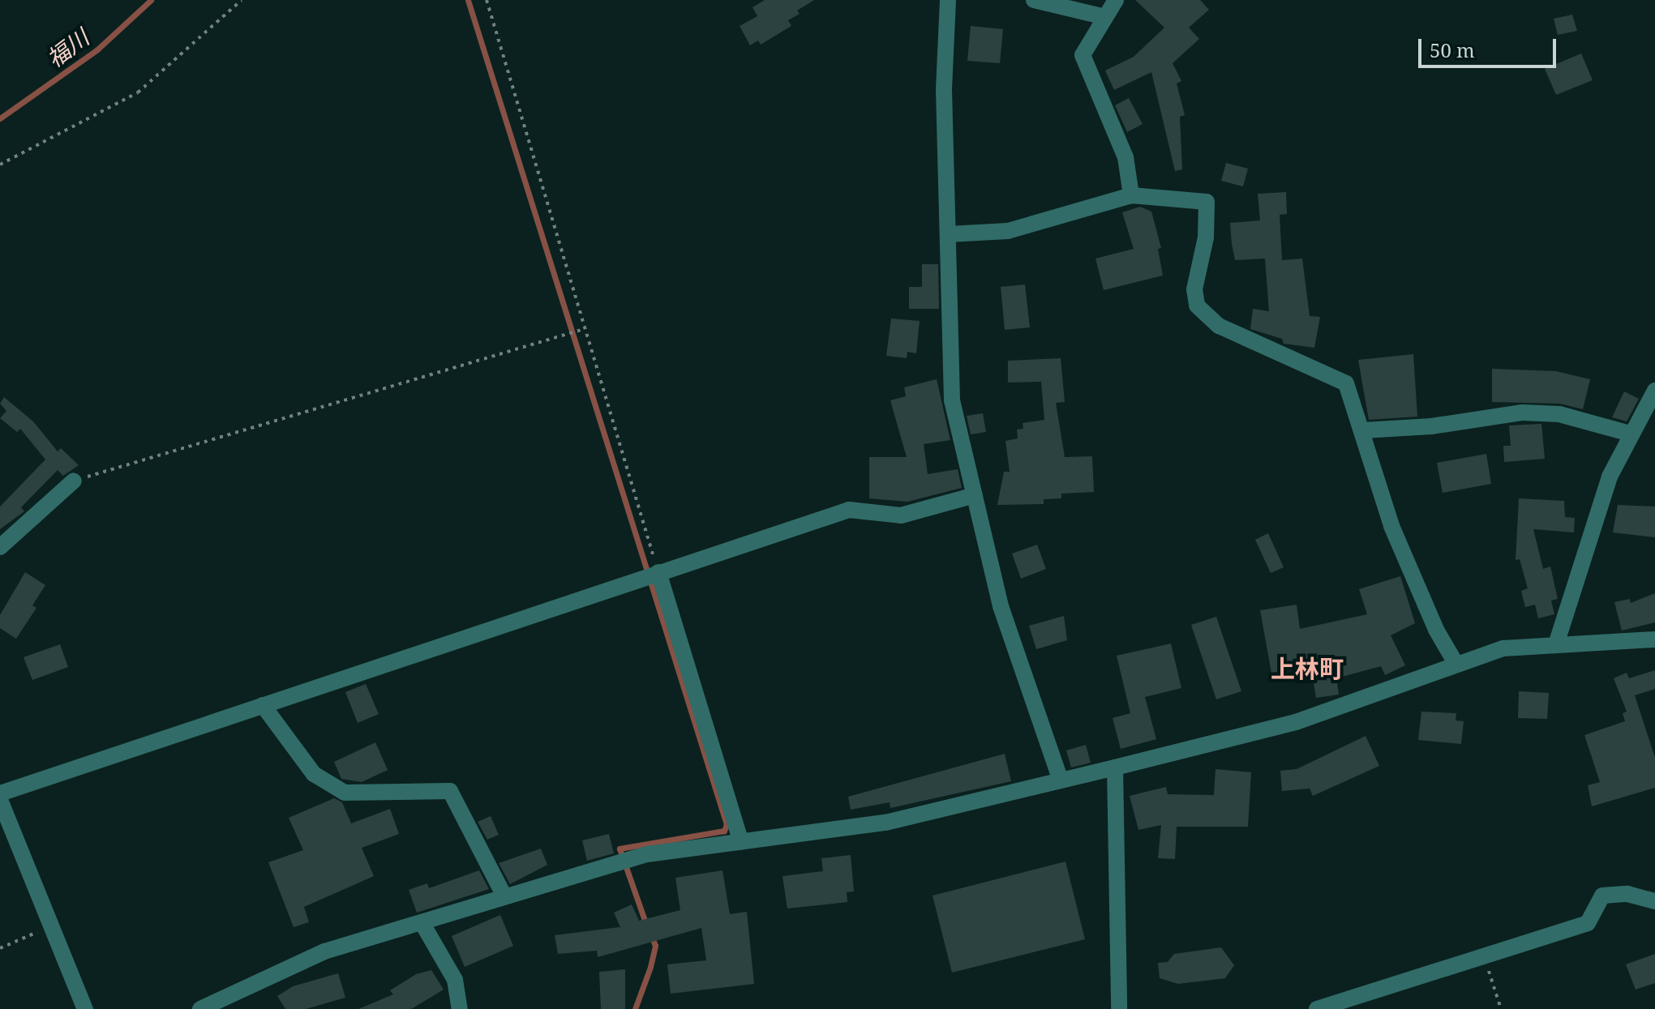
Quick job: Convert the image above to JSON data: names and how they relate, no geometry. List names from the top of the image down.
{
  "districts": ["上林町"],
  "water": ["福川"],
  "scale_bar": "50 m"
}
